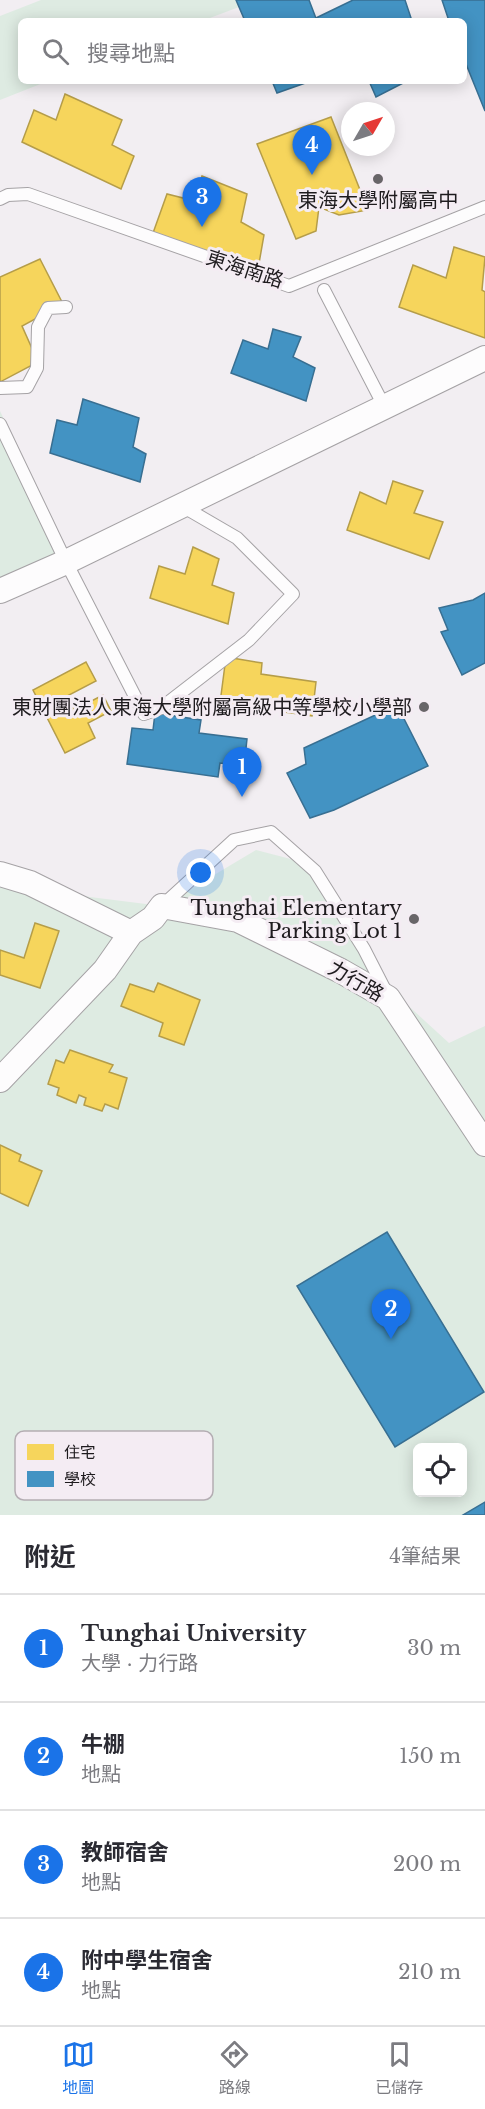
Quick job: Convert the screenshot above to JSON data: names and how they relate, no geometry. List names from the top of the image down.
{
  "streets": {
    "street": ["力行路"],
    "lane": ["東海南路"]
  },
  "places": ["東海大學附屬高中", "東財團法人東海大學附屬高級中等學校小學部", "Tunghai Elementary Parking Lot 1"],
  "legend": ["住宅", "學校"],
  "north": "top right",
  "page": {
    "search": "搜尋地點",
    "pins": [
      "4",
      "3",
      "1",
      "2"
    ],
    "heading": ["附近", "4筆結果"],
    "list": [
      {
        "mark": "1",
        "name": "Tunghai University",
        "note": "大學 · 力行路",
        "value": "30 m"
      },
      {
        "mark": "2",
        "name": "牛棚",
        "note": "地點",
        "value": "150 m"
      },
      {
        "mark": "3",
        "name": "教師宿舍",
        "note": "地點",
        "value": "200 m"
      },
      {
        "mark": "4",
        "name": "附中學生宿舍",
        "note": "地點",
        "value": "210 m"
      }
    ],
    "nav": ["地圖", "路線", "已儲存"]
  }
}
